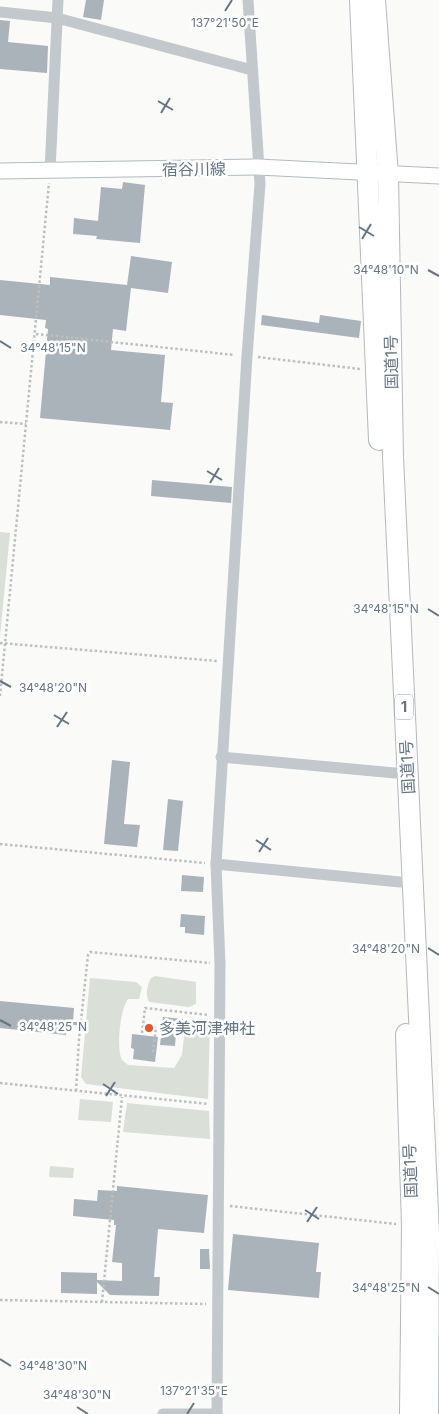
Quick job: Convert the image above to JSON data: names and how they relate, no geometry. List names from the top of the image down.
{
  "streets": {
    "highway": ["国道1号", "1"],
    "main road": ["宿谷川線"]
  },
  "crossings": [
    ["宿谷川線", "国道1号"]
  ],
  "places": ["多美河津神社"],
  "coordinates": [
    "137°21'50\"E",
    "34°48'10\"N",
    "34°48'15\"N",
    "34°48'20\"N",
    "34°48'25\"N",
    "34°48'30\"N",
    "137°21'35\"E"
  ]
}
